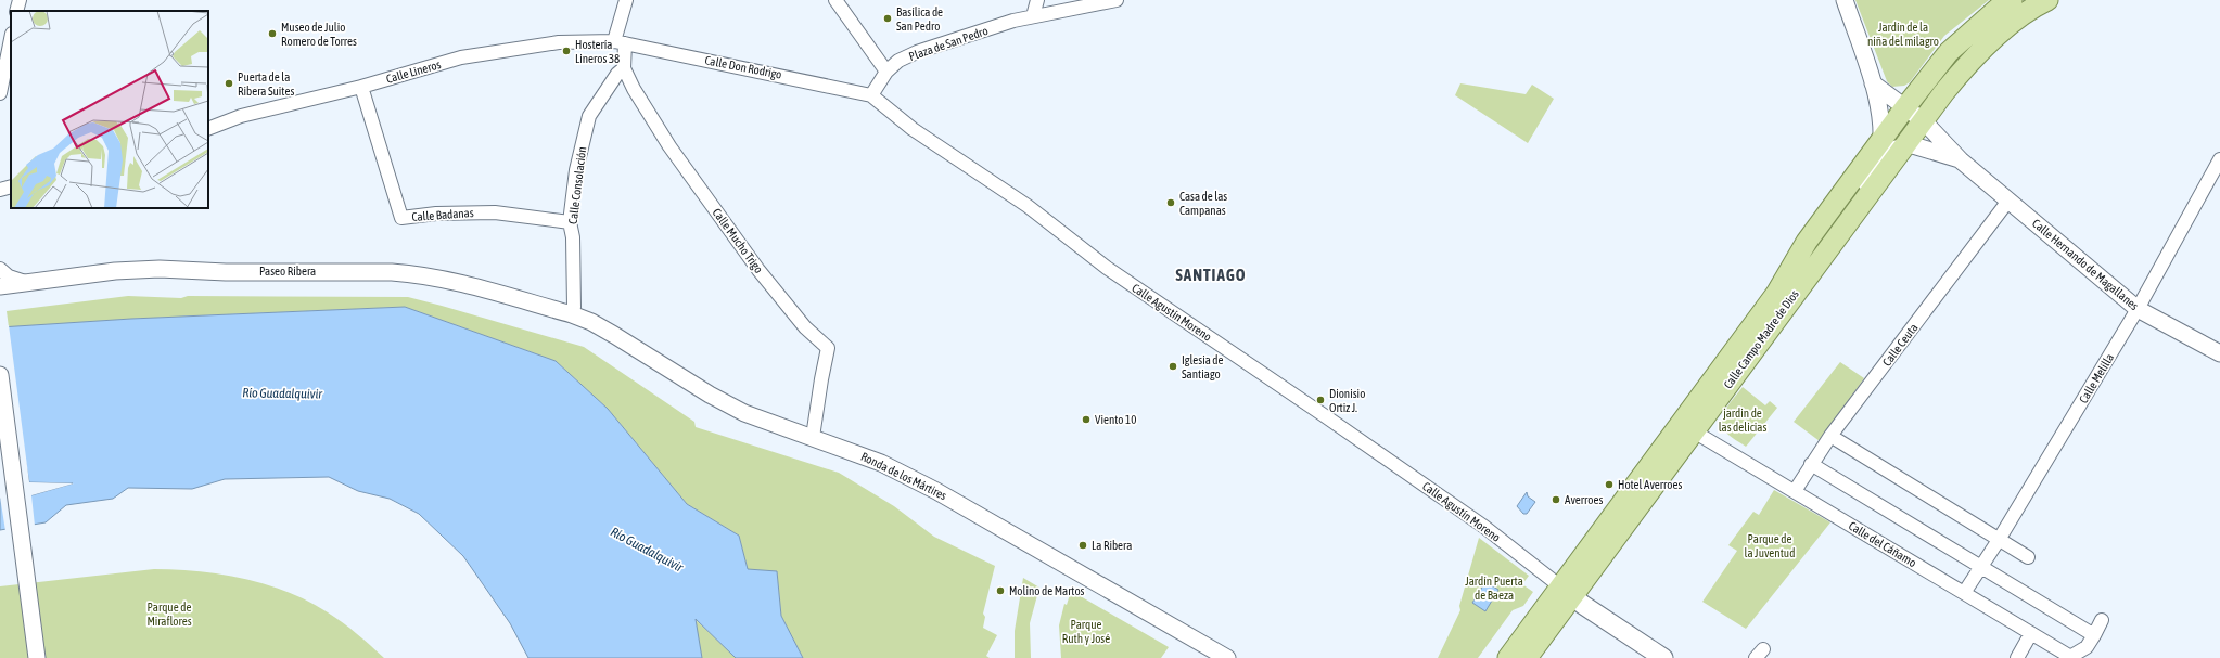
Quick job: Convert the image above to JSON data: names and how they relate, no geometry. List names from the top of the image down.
{
  "streets": {
    "main road": ["Calle Campo Madre de Dios"],
    "street": [
      "Plaza de San Pedro",
      "Calle Don Rodrigo",
      "Calle Lineros",
      "Calle Consolación",
      "Calle Badanas",
      "Calle Mucho Trigo",
      "Calle Hernando de Magallanes",
      "Paseo Ribera",
      "Calle Agustín Moreno",
      "Calle Ceuta",
      "Calle Melilla",
      "Ronda de los Mártires",
      "Calle del Cáñamo"
    ]
  },
  "crossings": [
    ["Plaza de San Pedro", "Calle Don Rodrigo"],
    ["Plaza de San Pedro", "Calle Agustín Moreno"],
    ["Calle Don Rodrigo", "Calle Lineros"],
    ["Calle Don Rodrigo", "Calle Mucho Trigo"],
    ["Calle Don Rodrigo", "Calle Agustín Moreno"],
    ["Calle Lineros", "Calle Badanas"],
    ["Calle Lineros", "Calle Mucho Trigo"],
    ["Calle Consolación", "Calle Badanas"],
    ["Calle Consolación", "Calle Mucho Trigo"],
    ["Calle Consolación", "Paseo Ribera"],
    ["Calle Consolación", "Ronda de los Mártires"],
    ["Calle Mucho Trigo", "Ronda de los Mártires"],
    ["Calle Hernando de Magallanes", "Calle Campo Madre de Dios"],
    ["Calle Hernando de Magallanes", "Calle Ceuta"],
    ["Calle Hernando de Magallanes", "Calle Melilla"],
    ["Paseo Ribera", "Ronda de los Mártires"],
    ["Calle Agustín Moreno", "Calle Campo Madre de Dios"],
    ["Calle Campo Madre de Dios", "Calle del Cáñamo"],
    ["Calle Ceuta", "Calle del Cáñamo"],
    ["Calle Melilla", "Calle del Cáñamo"]
  ],
  "districts": ["SANTIAGO"],
  "water": ["Río Guadalquivir"],
  "parks": [
    "Jardín de la niña del milagro",
    "jardin de las delicias",
    "Parque de la Juventud",
    "Jardín Puerta de Baeza",
    "Parque de Miraflores",
    "Parque Ruth y José"
  ],
  "places": [
    "Basílica de San Pedro",
    "Museo de Julio Romero de Torres",
    "Hostería Lineros 38",
    "Puerta de la Ribera Suites",
    "Casa de las Campanas",
    "Iglesia de Santiago",
    "Dionisio Ortiz J.",
    "Viento 10",
    "Hotel Averroes",
    "Averroes",
    "La Ribera",
    "Molino de Martos"
  ]
}
